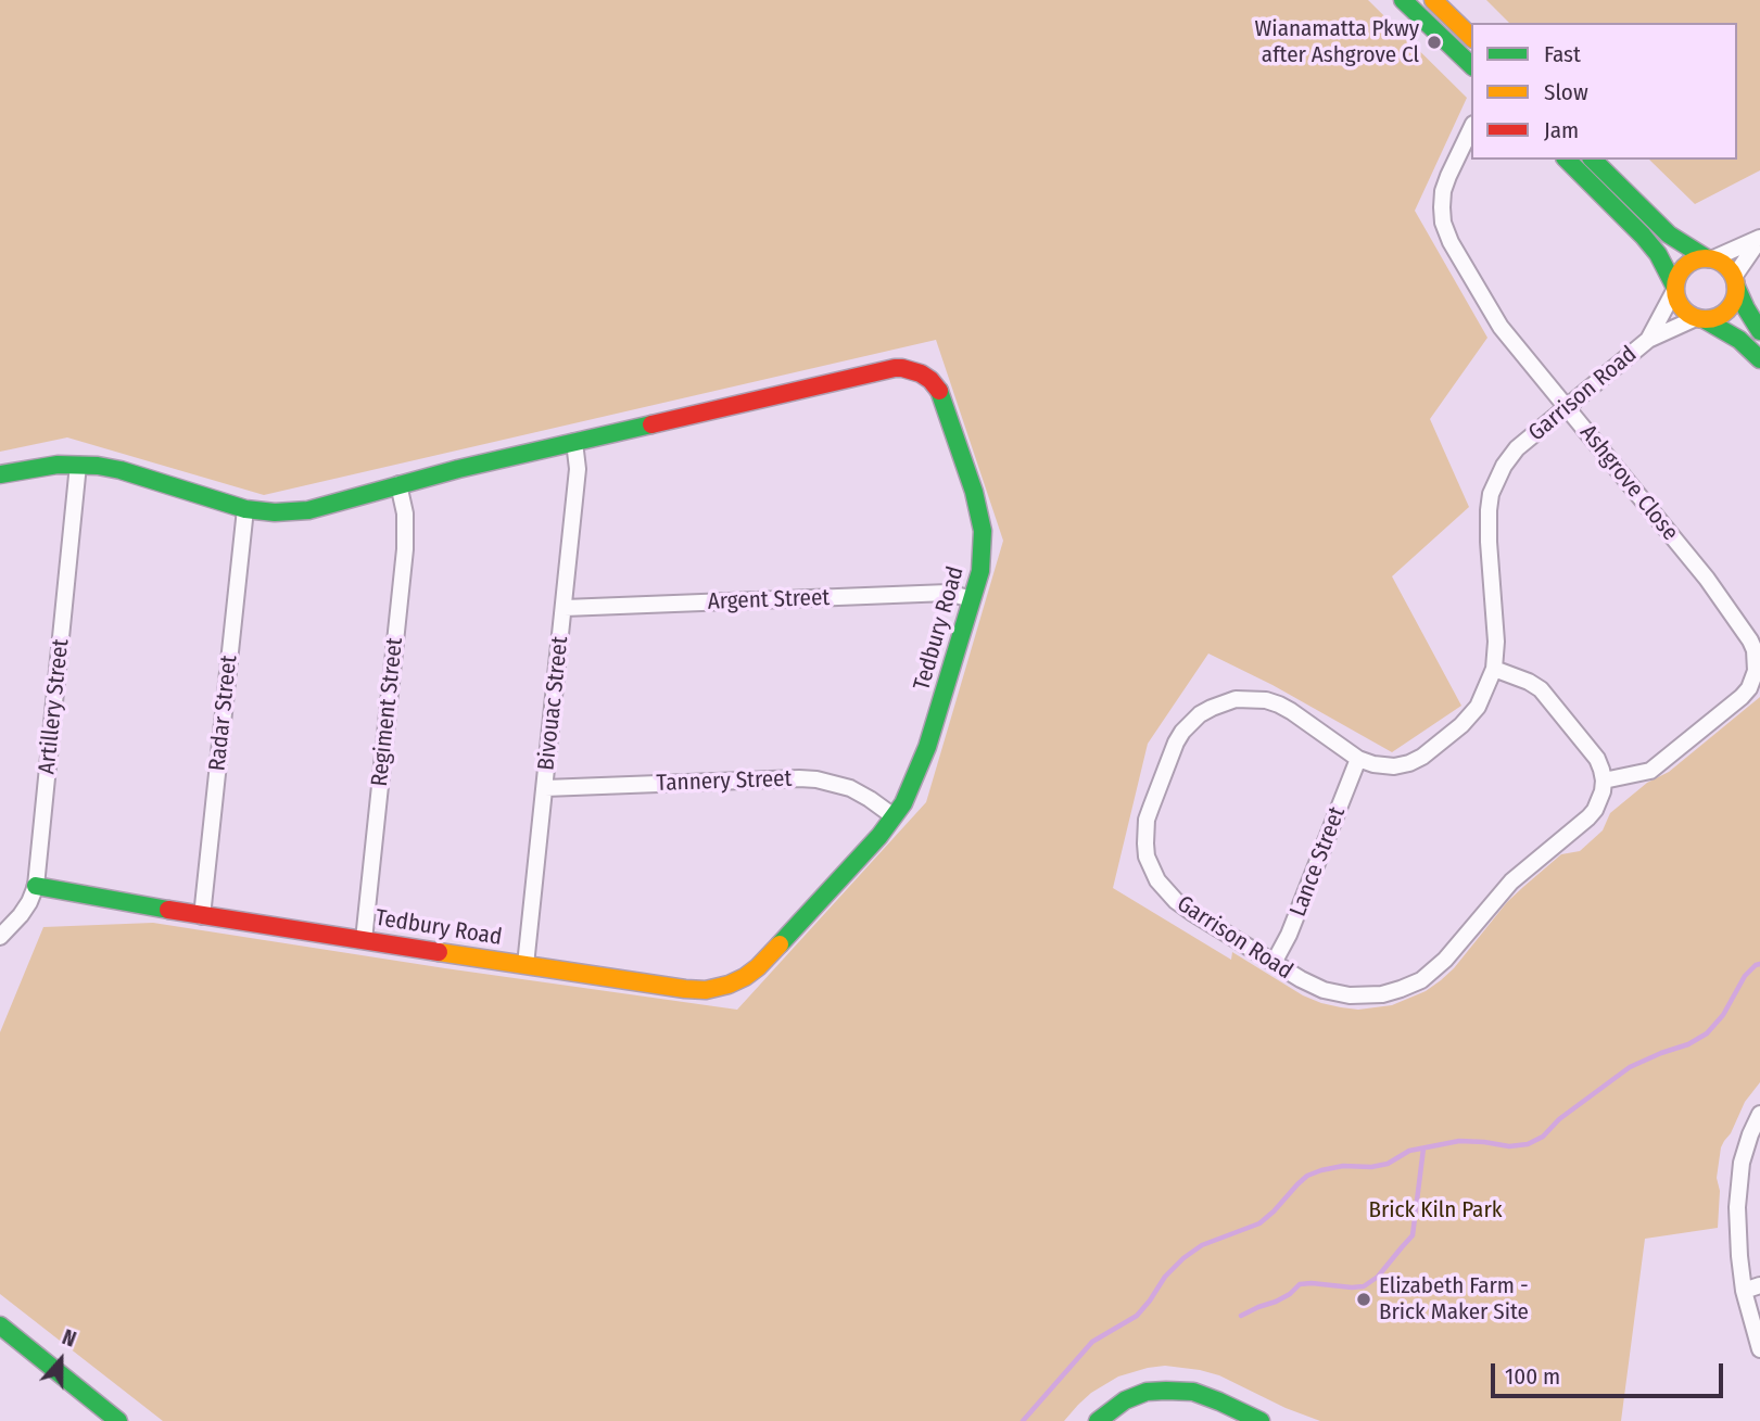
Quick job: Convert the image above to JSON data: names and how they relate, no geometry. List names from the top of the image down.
{
  "streets": {
    "street": [
      "Garrison Road",
      "Ashgrove Close",
      "Argent Street",
      "Tedbury Road",
      "Bivouac Street",
      "Artillery Street",
      "Regiment Street",
      "Radar Street",
      "Tannery Street",
      "Lance Street"
    ]
  },
  "crossings": [
    ["Garrison Road", "Ashgrove Close"],
    ["Garrison Road", "Lance Street"],
    ["Argent Street", "Tedbury Road"],
    ["Argent Street", "Bivouac Street"],
    ["Tedbury Road", "Bivouac Street"],
    ["Tedbury Road", "Artillery Street"],
    ["Tedbury Road", "Regiment Street"],
    ["Tedbury Road", "Radar Street"],
    ["Tedbury Road", "Tannery Street"],
    ["Bivouac Street", "Tannery Street"]
  ],
  "parks": ["Brick Kiln Park"],
  "places": ["Wianamatta Pkwy after Ashgrove Cl", "Elizabeth Farm - Brick Maker Site"],
  "legend": ["Fast", "Slow", "Jam"],
  "scale_bar": "100 m",
  "north": "top"
}
